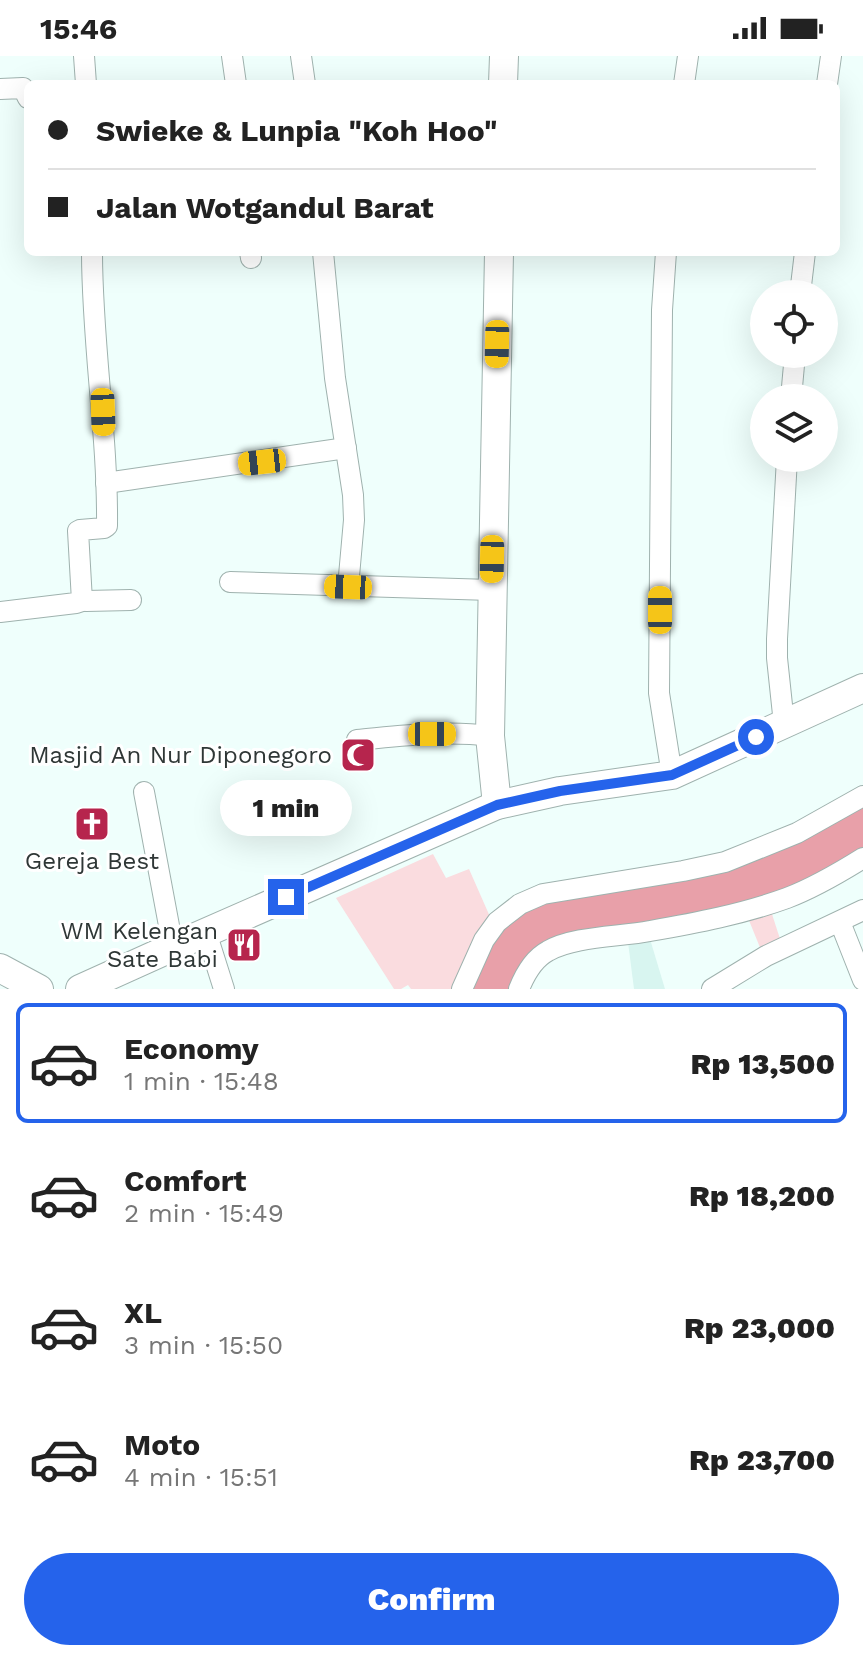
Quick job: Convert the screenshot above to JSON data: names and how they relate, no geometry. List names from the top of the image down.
{
  "places": {
    "mosque": ["Masjid An Nur Diponegoro"],
    "church": ["Gereja Best"],
    "restaurant": ["WM Kelengan Sate Babi"]
  },
  "page": {
    "status": "15:46",
    "banner": ["Swieke & Lunpia \"Koh Hoo\"", "Jalan Wotgandul Barat"],
    "bubble": "1 min",
    "list": [
      {
        "name": "Economy",
        "note": "1 min · 15:48",
        "value": "Rp 13,500"
      },
      {
        "name": "Comfort",
        "note": "2 min · 15:49",
        "value": "Rp 18,200"
      },
      {
        "name": "XL",
        "note": "3 min · 15:50",
        "value": "Rp 23,000"
      },
      {
        "name": "Moto",
        "note": "4 min · 15:51",
        "value": "Rp 23,700"
      }
    ],
    "buttons": "Confirm"
  }
}
